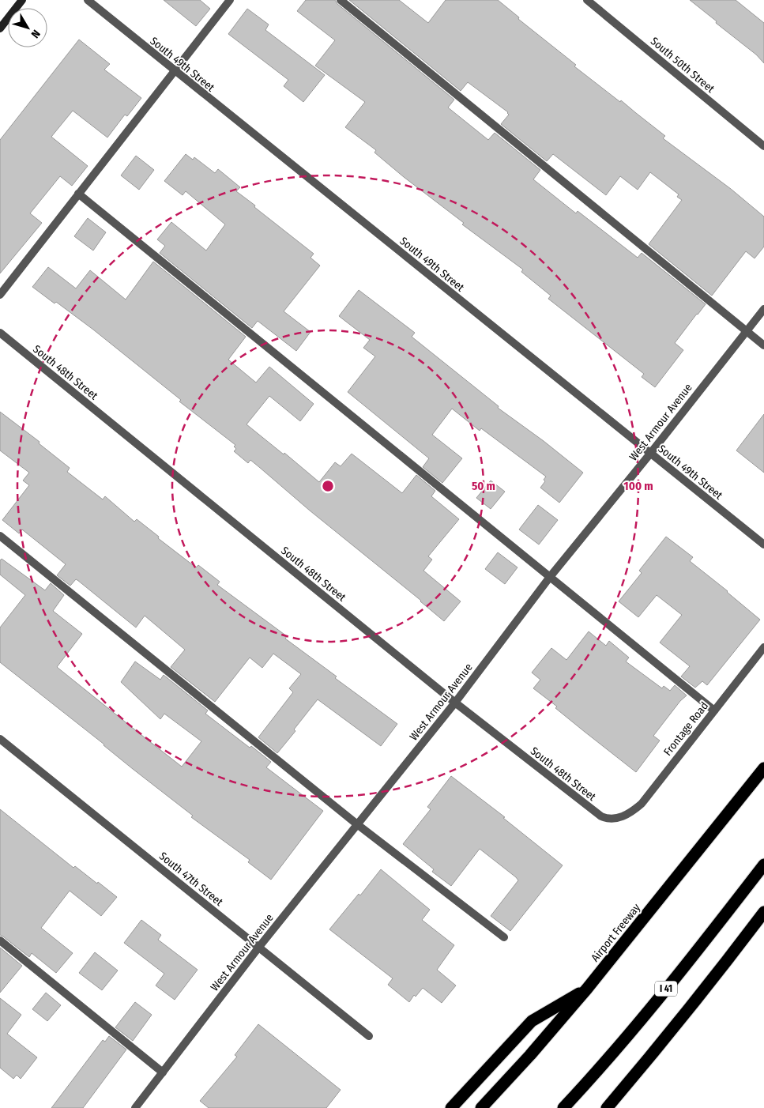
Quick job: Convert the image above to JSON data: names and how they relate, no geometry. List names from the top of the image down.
{
  "streets": {
    "highway": ["Airport Freeway", "I 41"],
    "street": [
      "South 49th Street",
      "South 50th Street",
      "South 48th Street",
      "West Armour Avenue",
      "Frontage Road",
      "South 47th Street"
    ]
  },
  "crossings": [
    ["South 49th Street", "West Armour Avenue"],
    ["South 48th Street", "West Armour Avenue"],
    ["South 48th Street", "Frontage Road"],
    ["West Armour Avenue", "South 47th Street"]
  ],
  "north": "bottom right",
  "rings": ["50 m", "100 m"]
}
